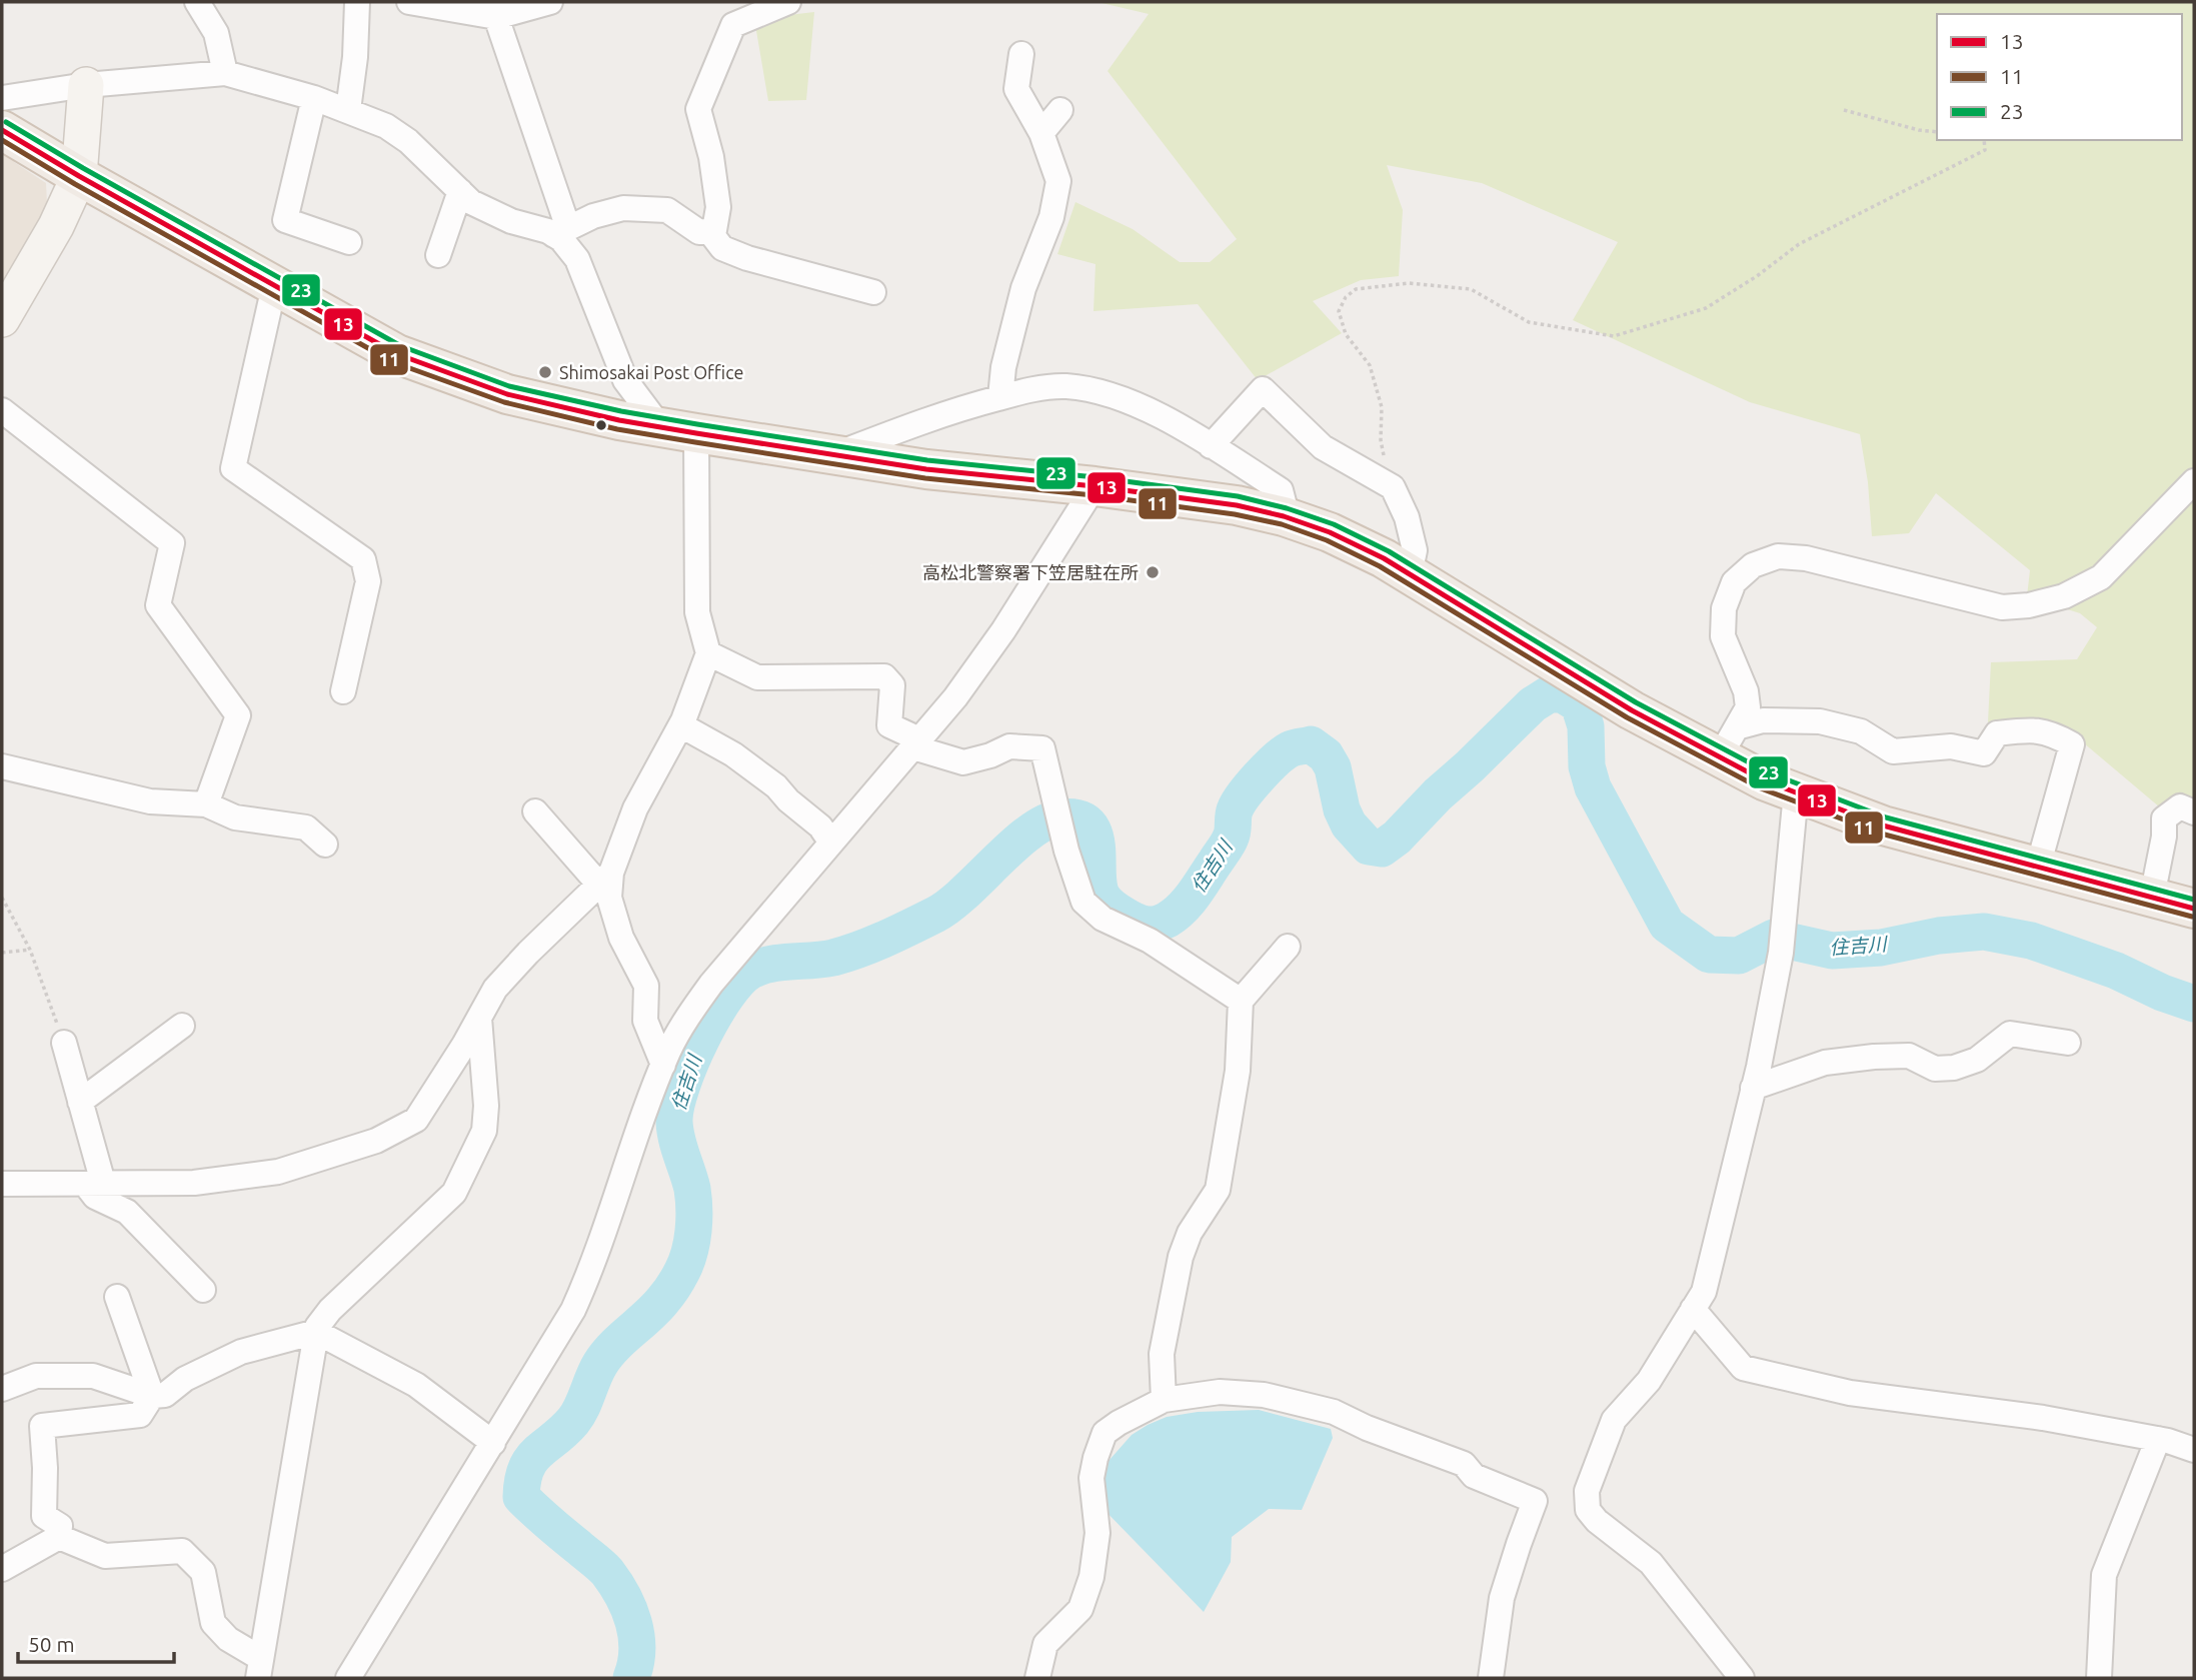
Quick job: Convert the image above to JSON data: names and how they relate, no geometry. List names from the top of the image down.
{
  "water": ["住吉川"],
  "places": ["Shimosakai Post Office", "高松北警察署下笠居駐在所"],
  "lines": ["transit line 23", "transit line 13", "transit line 11"],
  "legend": ["13", "11", "23"],
  "scale_bar": "50 m"
}
